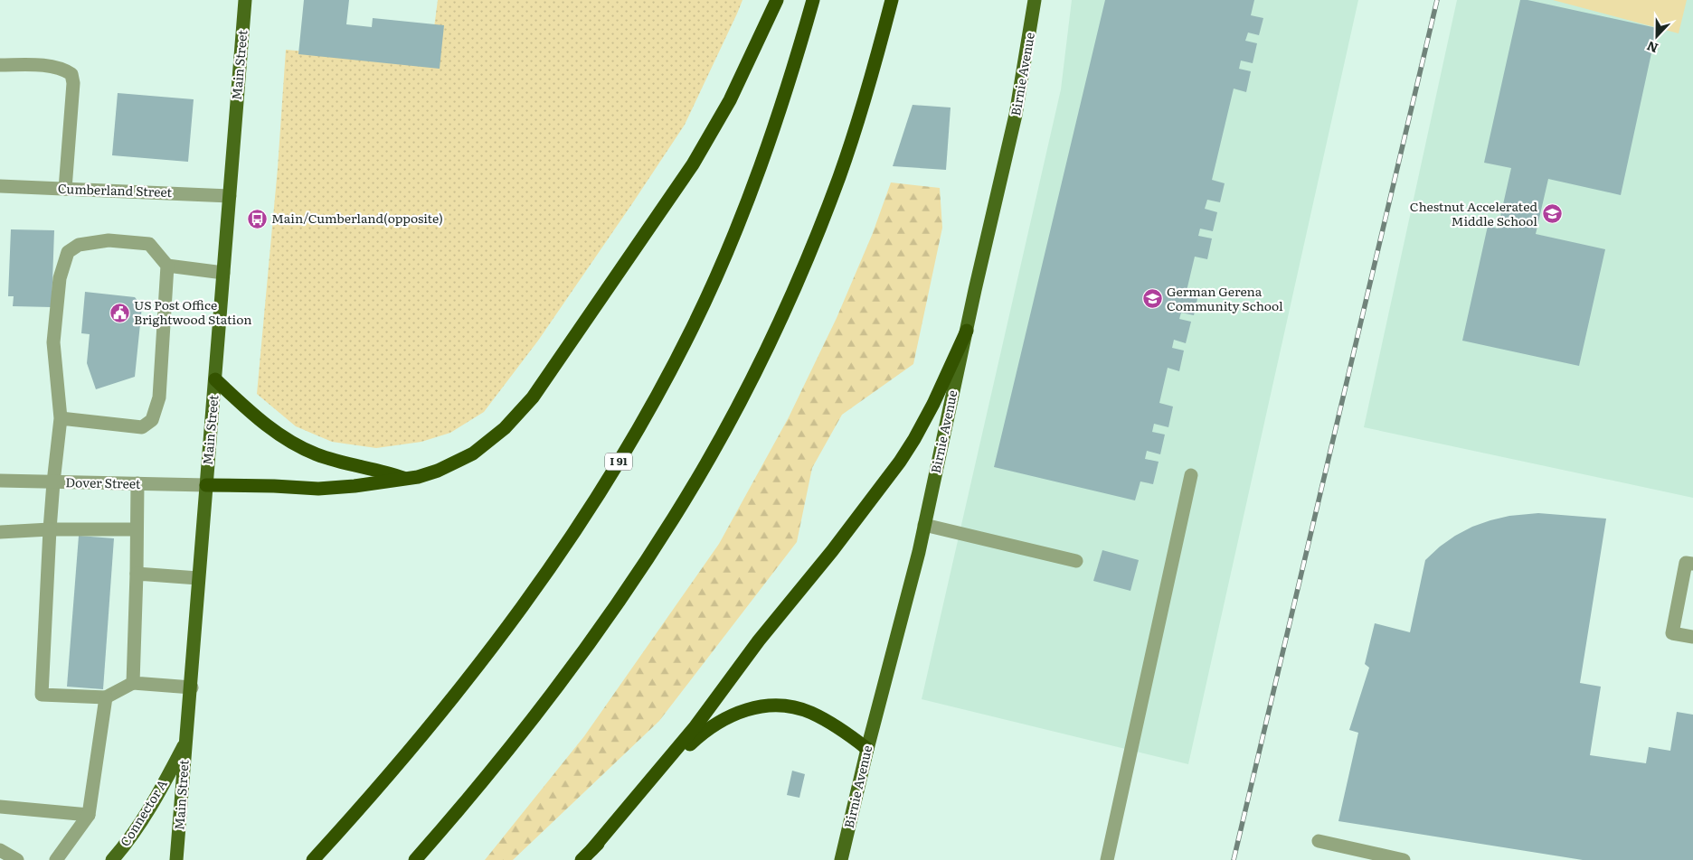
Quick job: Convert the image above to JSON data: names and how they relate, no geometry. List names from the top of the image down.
{
  "streets": {
    "highway": ["I 91"],
    "main road": ["Main Street", "Birnie Avenue", "Connector A"],
    "street": ["Cumberland Street", "Dover Street"]
  },
  "crossings": [
    ["Main Street", "Cumberland Street"],
    ["Main Street", "Dover Street"],
    ["Main Street", "Connector A"]
  ],
  "places": {
    "school or university": ["Chestnut Accelerated Middle School", "German Gerena Community School"],
    "bus stop": ["Main/Cumberland(opposite)"],
    "public building": ["US Post Office Brightwood Station"]
  },
  "north": "bottom"
}
